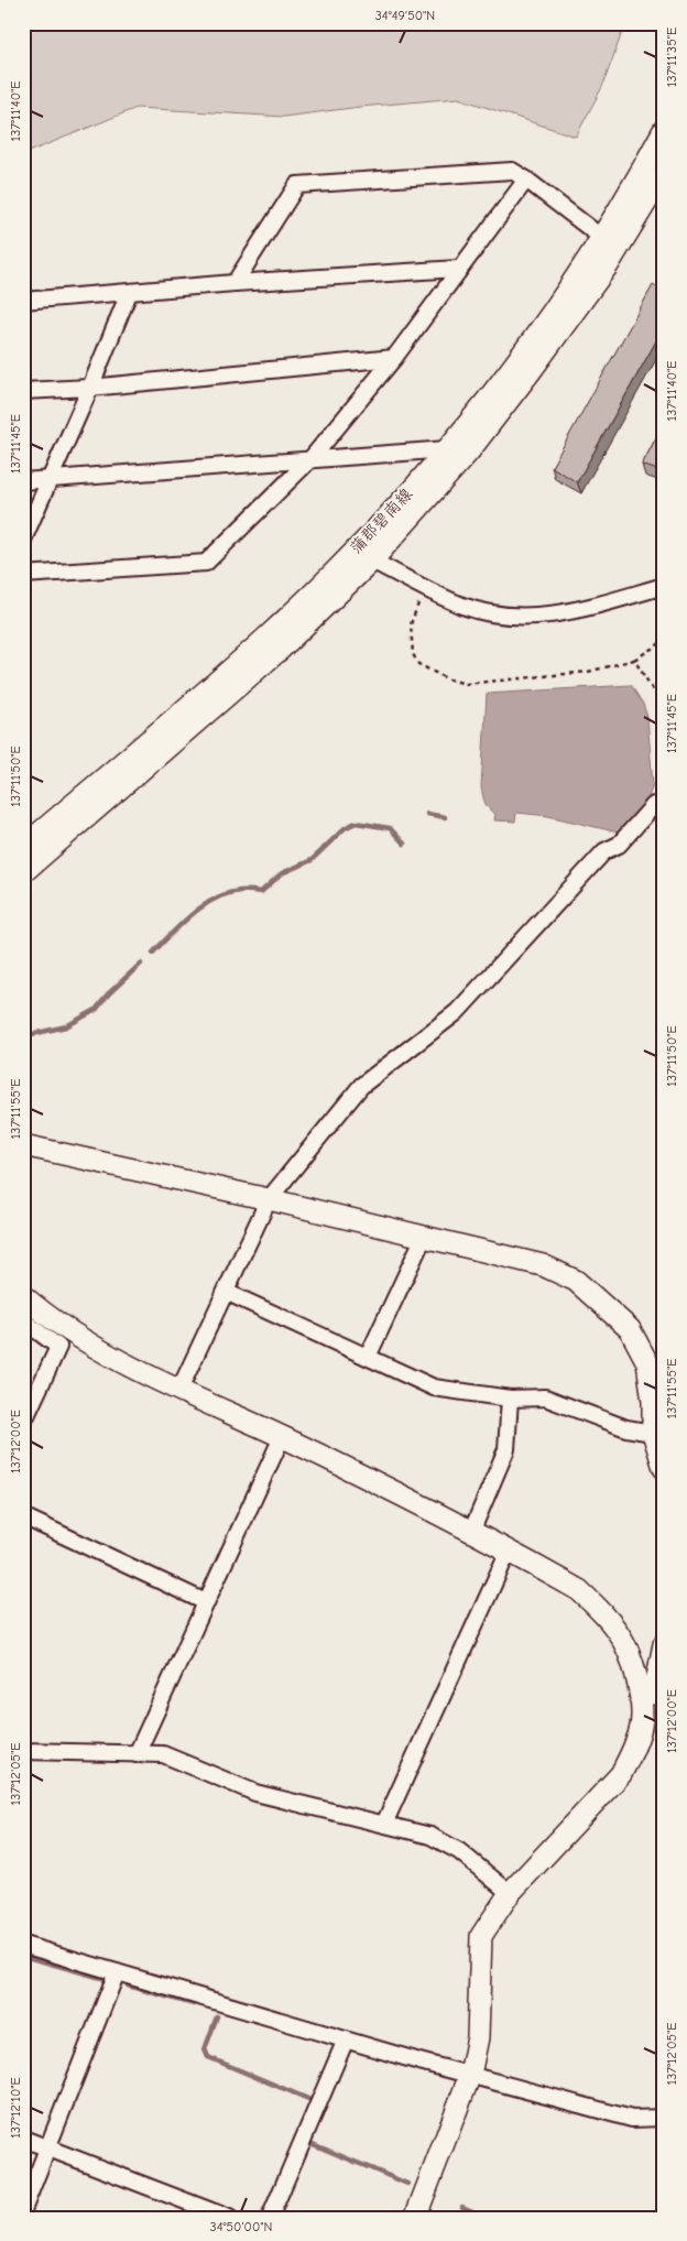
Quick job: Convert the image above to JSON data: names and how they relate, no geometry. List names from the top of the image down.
{
  "streets": {
    "street": ["蒲郡碧南線"]
  },
  "coordinates": [
    "34°49'50\"N",
    "137°11'35\"E",
    "137°11'40\"E",
    "137°11'45\"E",
    "137°11'50\"E",
    "137°11'55\"E",
    "137°12'00\"E",
    "137°12'05\"E",
    "137°12'10\"E",
    "34°50'00\"N"
  ]
}
